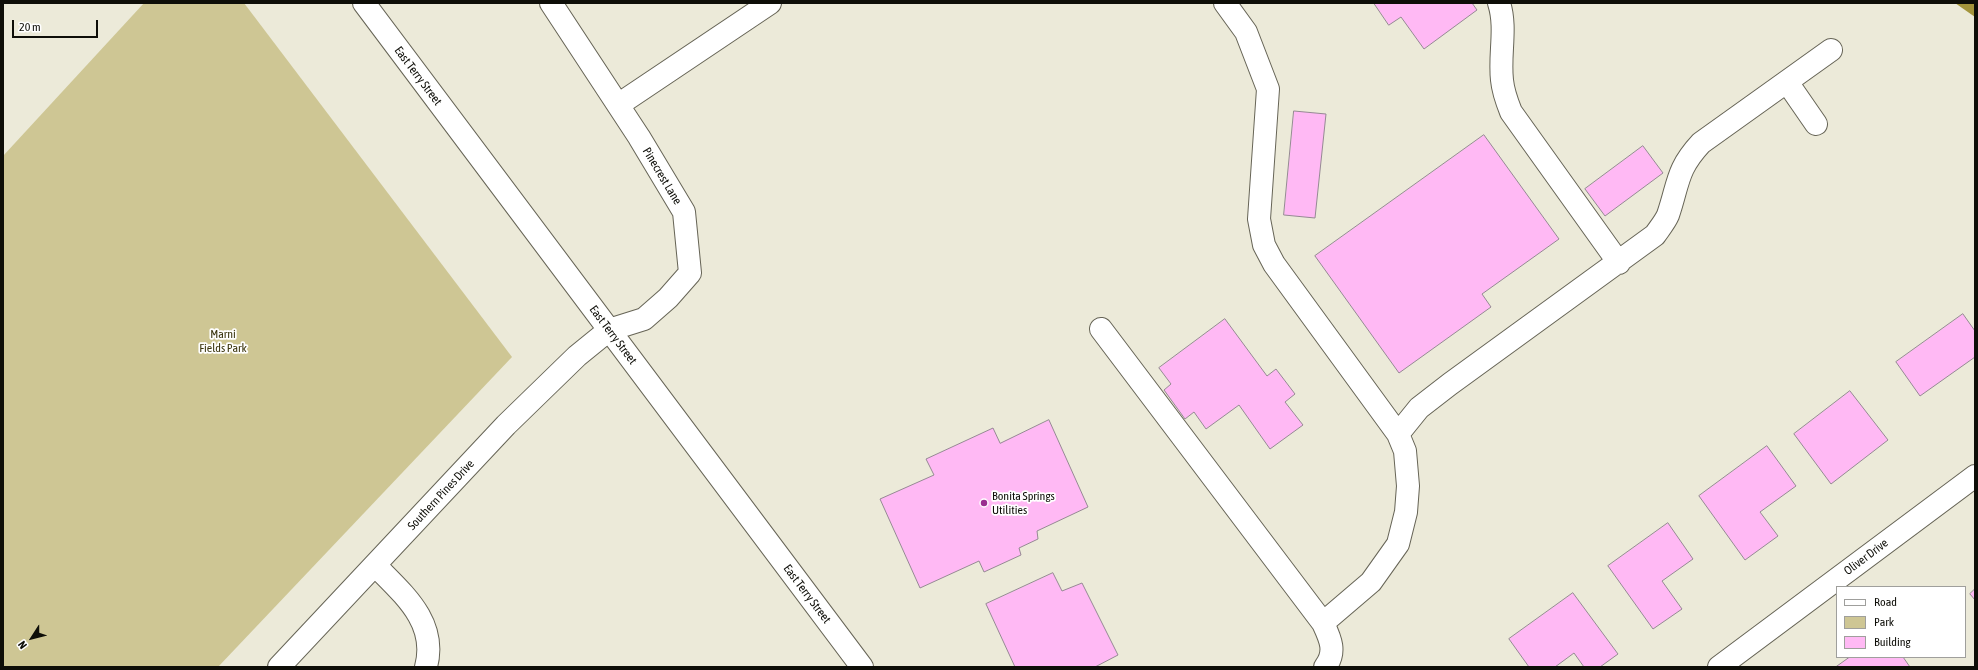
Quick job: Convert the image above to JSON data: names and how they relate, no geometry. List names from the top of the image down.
{
  "streets": {
    "street": [
      "East Terry Street",
      "Pinecrest Lane",
      "Southern Pines Drive",
      "Oliver Drive"
    ]
  },
  "crossings": [
    ["East Terry Street", "Pinecrest Lane"],
    ["East Terry Street", "Southern Pines Drive"],
    ["Pinecrest Lane", "Southern Pines Drive"]
  ],
  "parks": ["Marni Fields Park"],
  "places": ["Bonita Springs Utilities"],
  "legend": ["Road", "Park", "Building"],
  "scale_bar": "20 m",
  "north": "bottom left"
}
